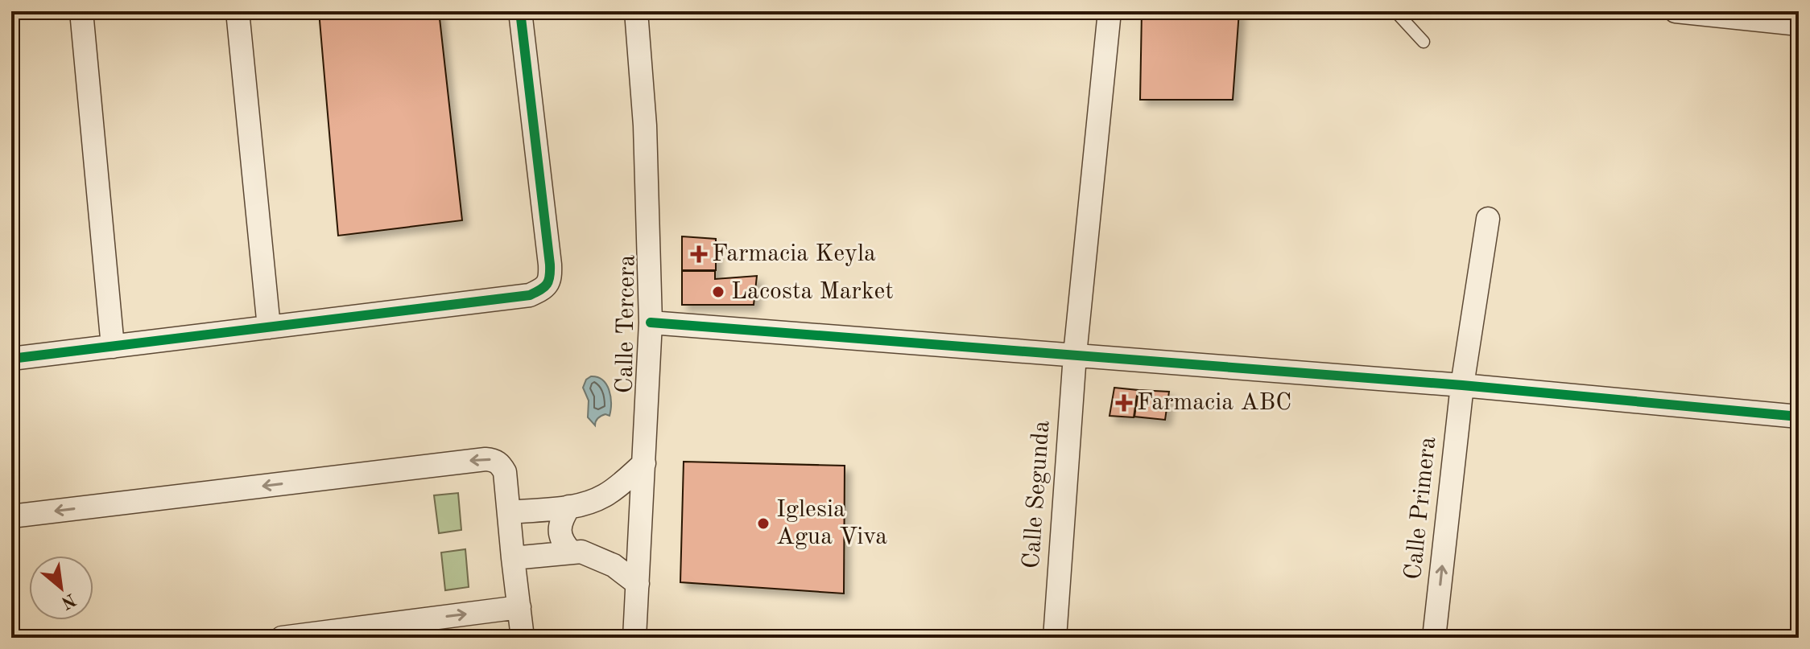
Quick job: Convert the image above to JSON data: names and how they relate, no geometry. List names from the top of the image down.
{
  "streets": {
    "street": ["Calle Tercera", "Calle Segunda", "Calle Primera"]
  },
  "one_way": ["Calle Primera"],
  "places": {
    "health": ["Farmacia Keyla", "Farmacia ABC"],
    "other": ["Lacosta Market", "Iglesia Agua Viva"]
  },
  "north": "bottom right"
}
